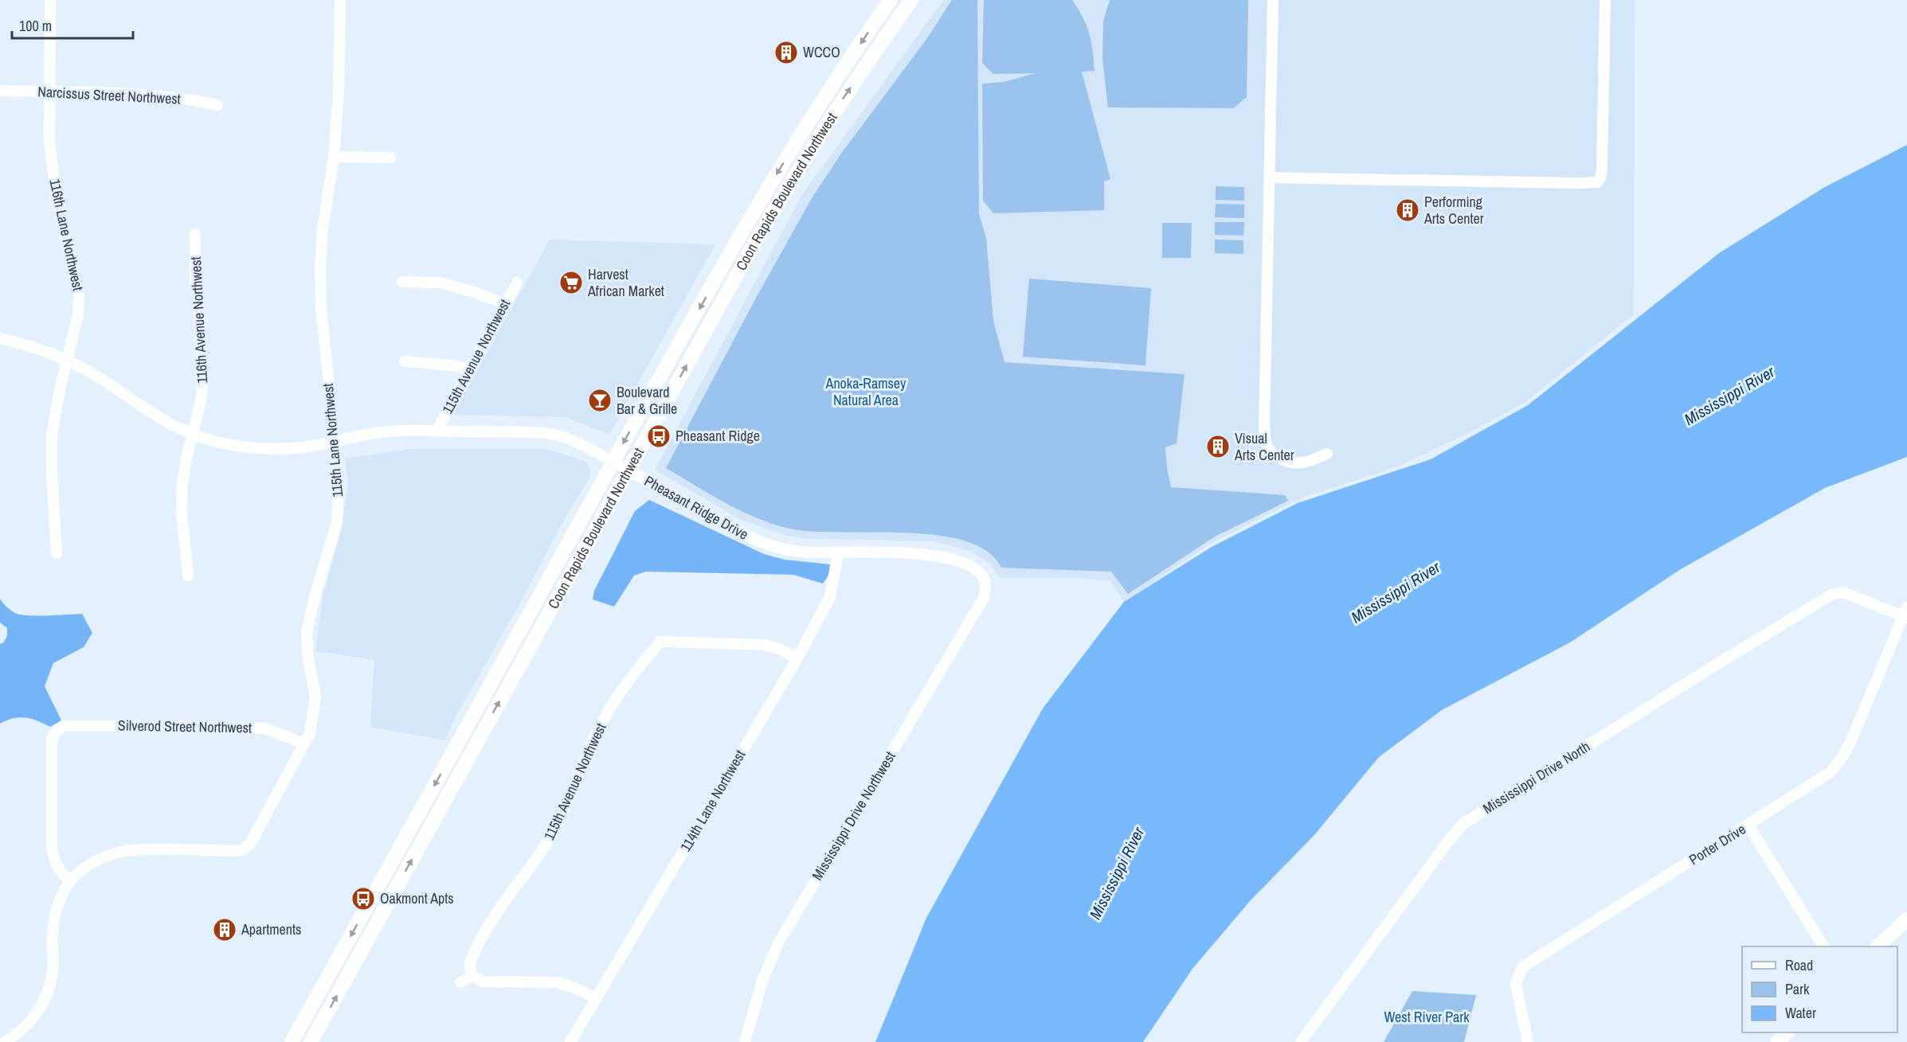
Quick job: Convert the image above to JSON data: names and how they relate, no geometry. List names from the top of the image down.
{
  "streets": {
    "main road": ["Coon Rapids Boulevard Northwest"],
    "street": [
      "Narcissus Street Northwest",
      "116th Lane Northwest",
      "116th Avenue Northwest",
      "115th Avenue Northwest",
      "115th Lane Northwest",
      "Pheasant Ridge Drive",
      "Silverod Street Northwest",
      "Mississippi Drive North",
      "114th Lane Northwest",
      "Mississippi Drive Northwest",
      "Porter Drive"
    ]
  },
  "crossings": [
    ["Narcissus Street Northwest", "116th Lane Northwest"],
    ["Coon Rapids Boulevard Northwest", "Pheasant Ridge Drive"],
    ["116th Lane Northwest", "Pheasant Ridge Drive"],
    ["116th Avenue Northwest", "Pheasant Ridge Drive"],
    ["115th Avenue Northwest", "Pheasant Ridge Drive"],
    ["115th Avenue Northwest", "114th Lane Northwest"],
    ["115th Lane Northwest", "Pheasant Ridge Drive"],
    ["115th Lane Northwest", "Silverod Street Northwest"],
    ["Pheasant Ridge Drive", "114th Lane Northwest"],
    ["Pheasant Ridge Drive", "Mississippi Drive Northwest"],
    ["Mississippi Drive North", "Porter Drive"]
  ],
  "water": ["Mississippi River"],
  "parks": ["Anoka-Ramsey Natural Area", "West River Park"],
  "places": {
    "building": [
      "WCCO",
      "Performing Arts Center",
      "Visual Arts Center",
      "Apartments"
    ],
    "supermarket": ["Harvest African Market"],
    "bar": ["Boulevard Bar & Grille"],
    "bus stop": ["Pheasant Ridge", "Oakmont Apts"]
  },
  "legend": ["Road", "Park", "Water"],
  "scale_bar": "100 m"
}
